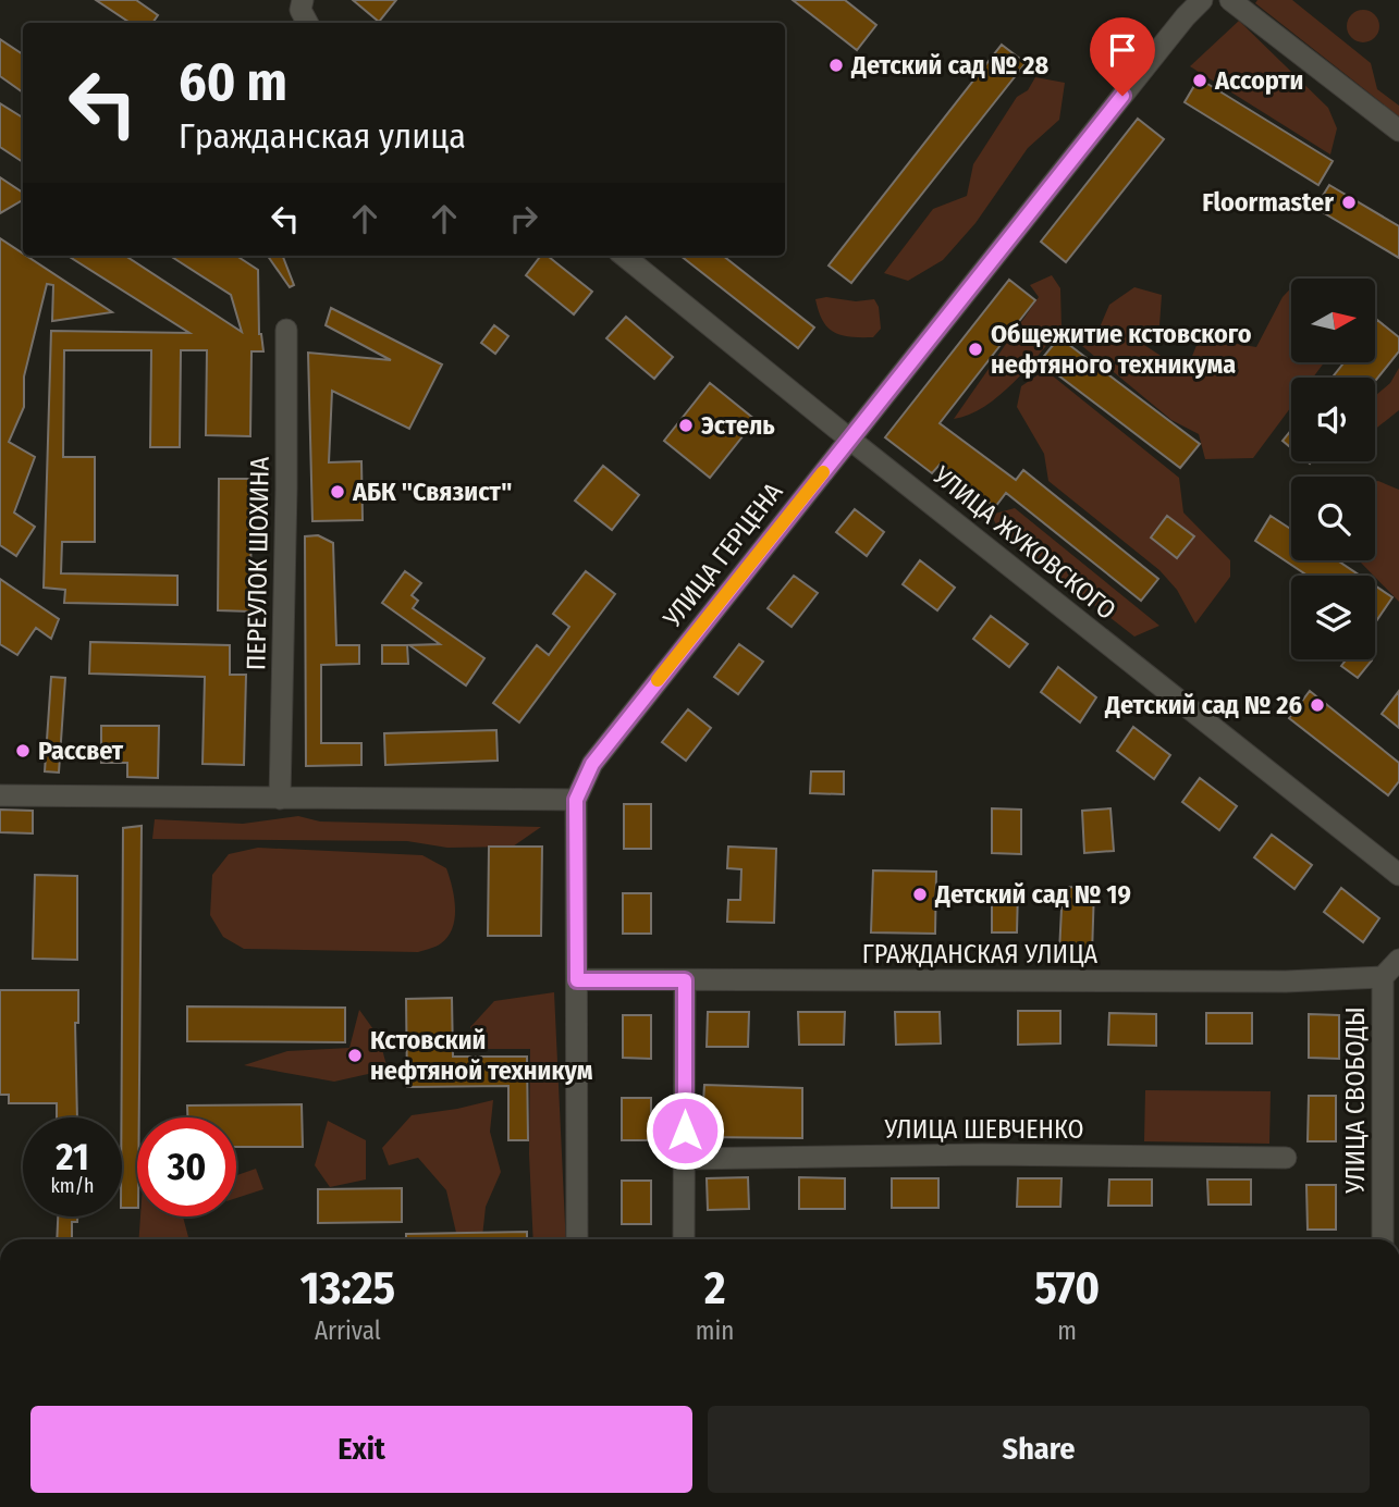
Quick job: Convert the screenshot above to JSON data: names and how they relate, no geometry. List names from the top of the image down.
{
  "streets": {
    "street": [
      "УЛИЦА ЖУКОВСКОГО",
      "УЛИЦА ГЕРЦЕНА",
      "ПЕРЕУЛОК ШОХИНА",
      "ГРАЖДАНСКАЯ УЛИЦА",
      "УЛИЦА СВОБОДЫ",
      "УЛИЦА ШЕВЧЕНКО"
    ]
  },
  "crossings": [
    ["УЛИЦА ЖУКОВСКОГО", "УЛИЦА ГЕРЦЕНА"],
    ["УЛИЦА ГЕРЦЕНА", "ГРАЖДАНСКАЯ УЛИЦА"],
    ["ГРАЖДАНСКАЯ УЛИЦА", "УЛИЦА СВОБОДЫ"]
  ],
  "places": [
    "Детский сад № 28",
    "Ассорти",
    "Floormaster",
    "Общежитие кстовского нефтяного техникума",
    "Эстель",
    "АБК \"Связист\"",
    "Детский сад № 26",
    "Рассвет",
    "Детский сад № 19",
    "Кстовский нефтяной техникум"
  ],
  "north": "right",
  "page": {
    "turn": ["60 m", "Гражданская улица"],
    "speed": "21 km/h",
    "limit": "30",
    "eta": [
      "13:25",
      "Arrival",
      "2",
      "min",
      "570",
      "m"
    ],
    "buttons": ["Exit", "Share"]
  }
}
